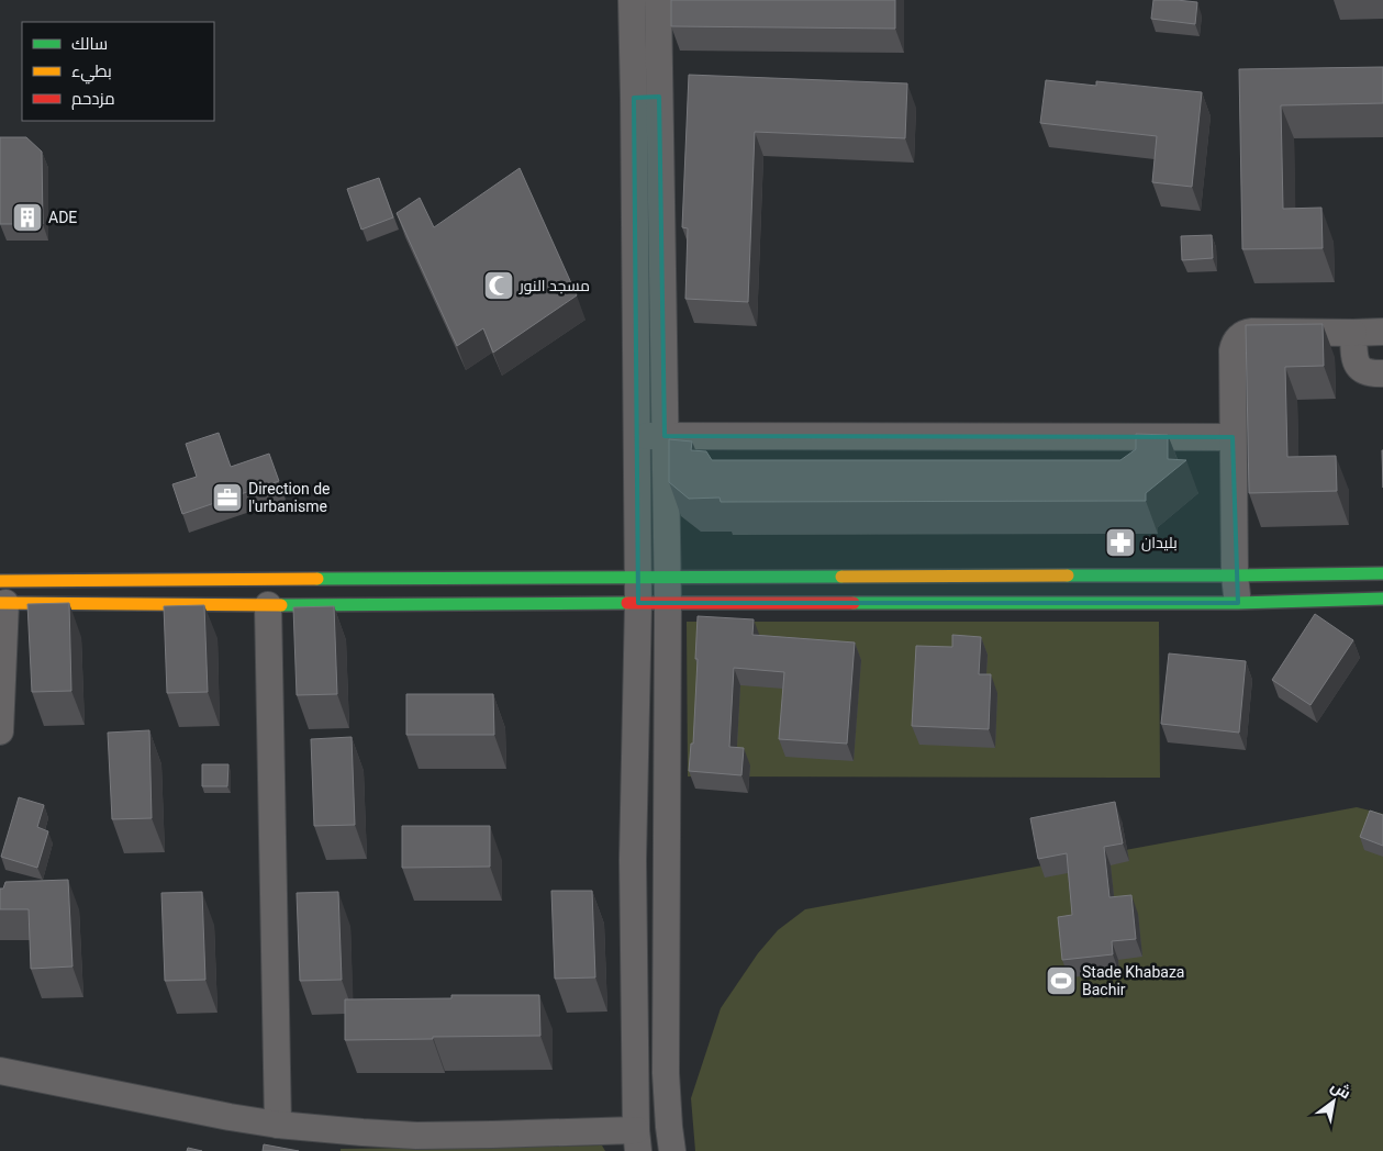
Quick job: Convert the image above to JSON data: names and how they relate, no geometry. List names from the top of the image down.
{
  "places": {
    "building": ["ADE"],
    "mosque": ["مسجد النور"],
    "office": ["Direction de l'urbanisme"],
    "pharmacy": ["بليدان"],
    "sports": ["Stade Khabaza Bachir"]
  },
  "legend": ["سالك", "بطيء", "مزدحم"],
  "north": "top right"
}
